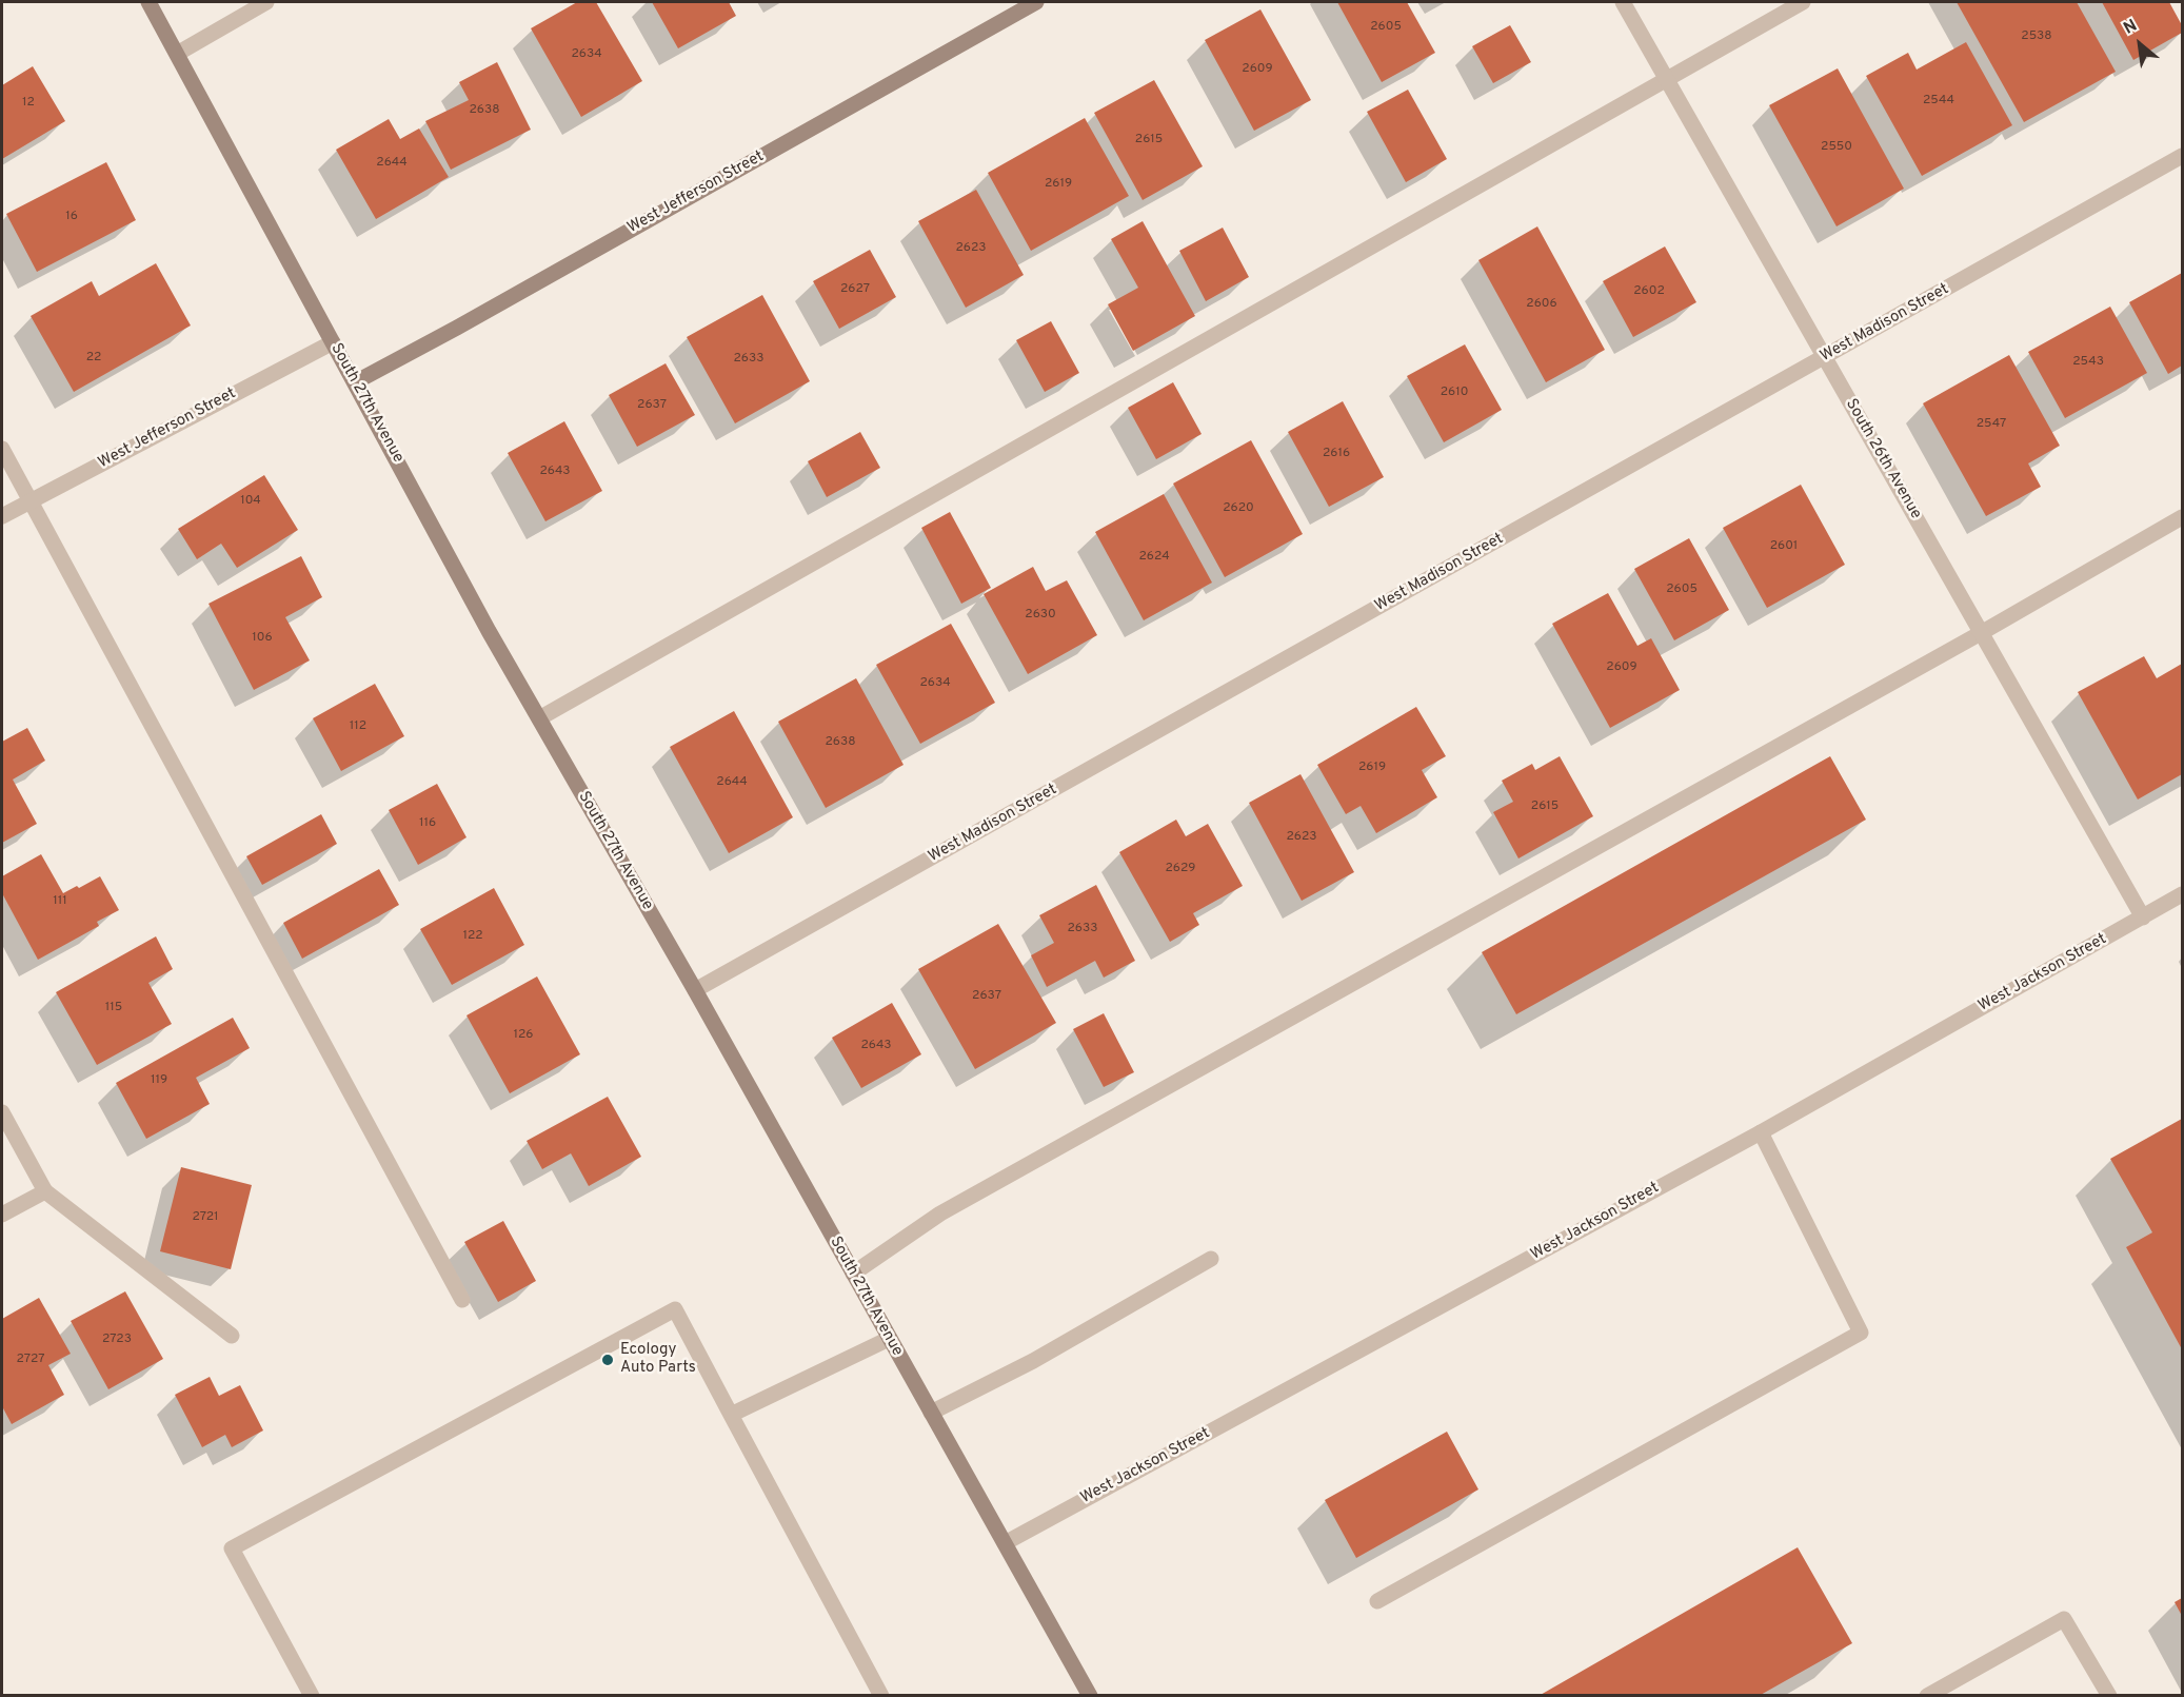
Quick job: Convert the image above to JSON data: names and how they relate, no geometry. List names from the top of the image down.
{
  "streets": {
    "main road": ["West Jefferson Street", "South 27th Avenue"],
    "street": ["West Madison Street", "South 26th Avenue", "West Jackson Street"]
  },
  "crossings": [
    ["West Jefferson Street", "South 27th Avenue"],
    ["West Madison Street", "South 27th Avenue"],
    ["West Madison Street", "South 26th Avenue"],
    ["South 27th Avenue", "West Jackson Street"],
    ["South 26th Avenue", "West Jackson Street"]
  ],
  "places": ["Ecology Auto Parts"],
  "house_numbers": [
    "2605",
    "2538",
    "2634",
    "2609",
    "2544",
    "12",
    "2638",
    "2615",
    "2550",
    "2644",
    "2619",
    "16",
    "2623",
    "2627",
    "2602",
    "2606",
    "22",
    "2633",
    "2543",
    "2610",
    "2637",
    "2547",
    "2616",
    "2643",
    "104",
    "2620",
    "2601",
    "2624",
    "2605",
    "2630",
    "106",
    "2609",
    "2634",
    "112",
    "2638",
    "2619",
    "2644",
    "2615",
    "116",
    "2623",
    "2629",
    "111",
    "2633",
    "122",
    "2637",
    "115",
    "126",
    "2643",
    "119",
    "2721",
    "2723",
    "2727"
  ],
  "north": "top left"
}
